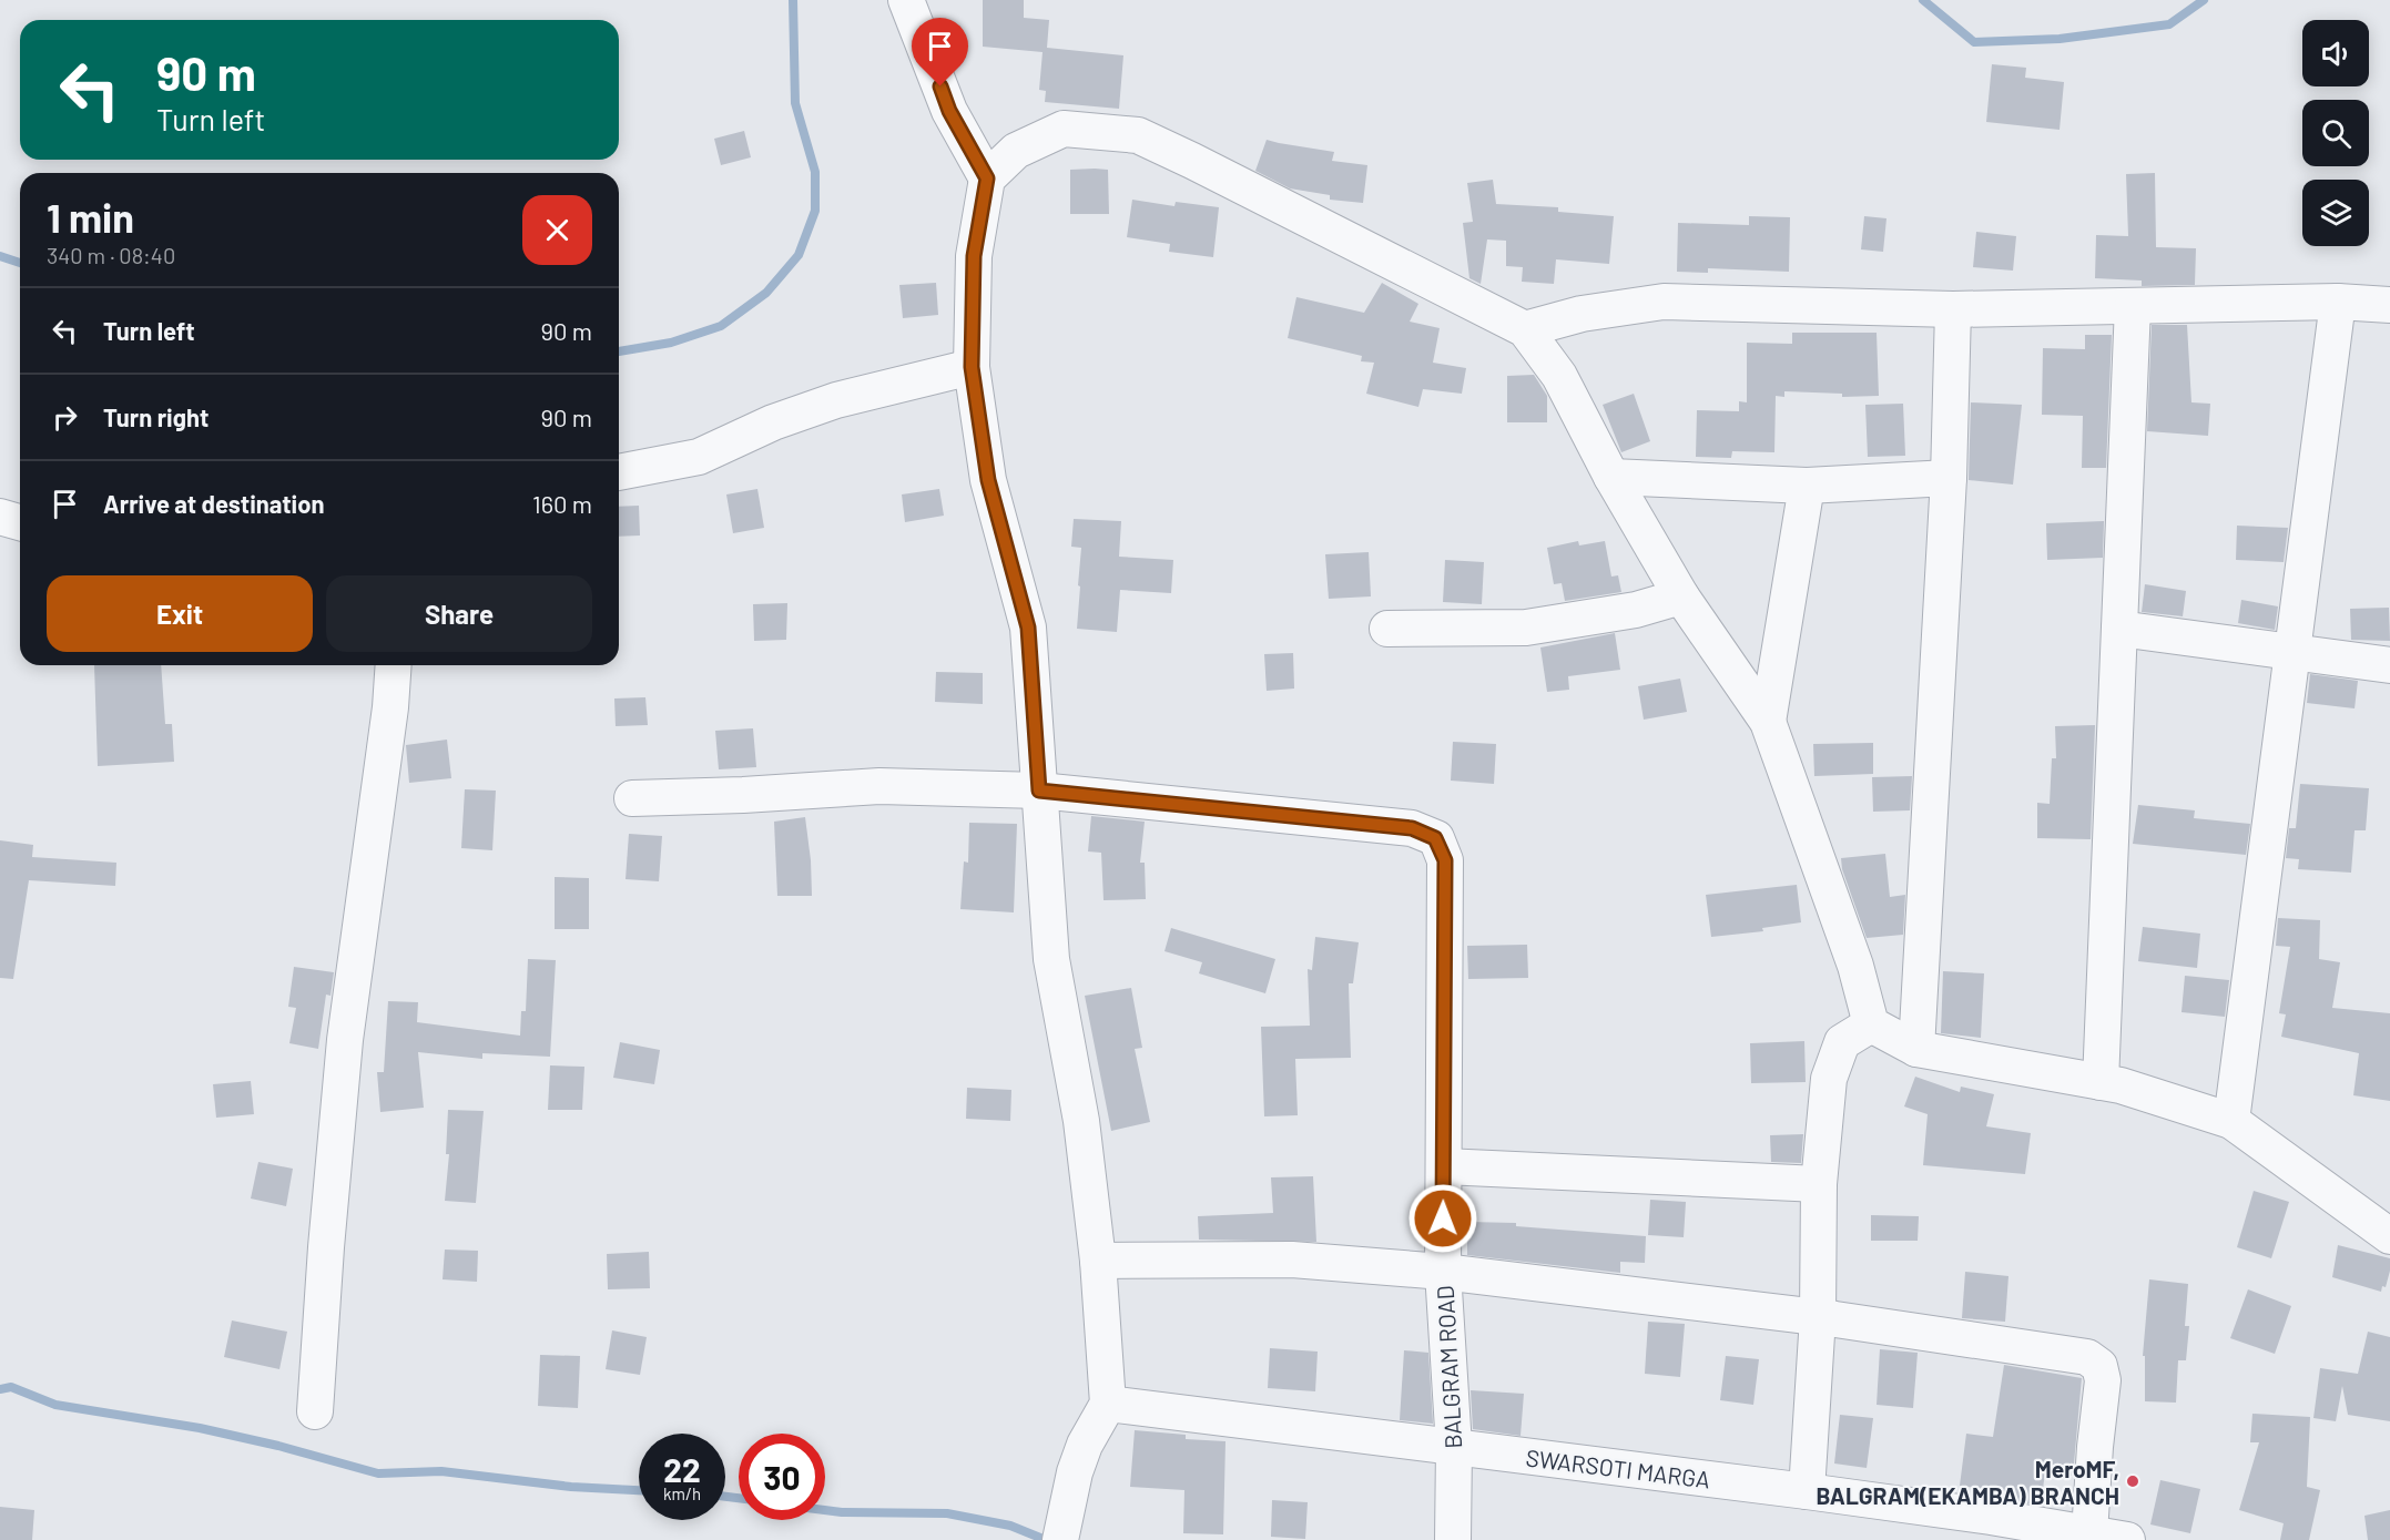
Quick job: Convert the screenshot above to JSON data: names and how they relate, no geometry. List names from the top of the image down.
{
  "streets": {
    "street": ["BALGRAM ROAD", "SWARSOTI MARGA"]
  },
  "crossings": [
    ["BALGRAM ROAD", "SWARSOTI MARGA"]
  ],
  "places": ["MeroMF, BALGRAM(EKAMBA) BRANCH"],
  "page": {
    "turn": ["90 m", "Turn left"],
    "heading": ["1 min", "340 m · 08:40"],
    "list": [
      {
        "name": "Turn left",
        "value": "90 m"
      },
      {
        "name": "Turn right",
        "value": "90 m"
      },
      {
        "name": "Arrive at destination",
        "value": "160 m"
      }
    ],
    "buttons": ["Exit", "Share"],
    "speed": "22 km/h",
    "limit": "30"
  }
}
